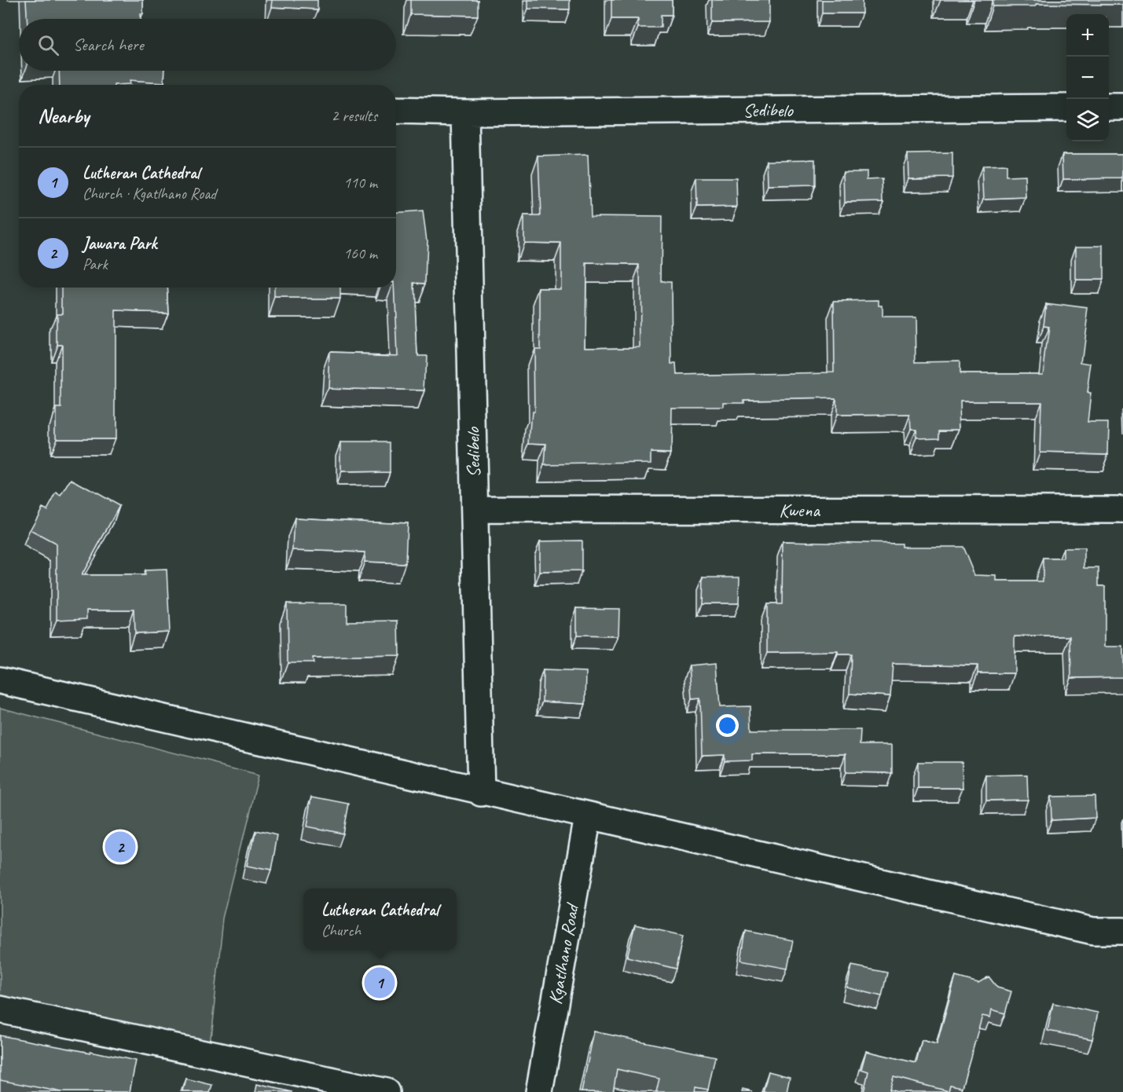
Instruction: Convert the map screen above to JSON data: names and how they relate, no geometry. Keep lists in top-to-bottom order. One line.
{"streets":{"street":["Sedibelo","Kwena","Kgatlhano Road"]},"crossings":[["Sedibelo","Kwena"]],"page":{"map_buttons":["+","−"],"search":"Search here","heading":["Nearby","2 results"],"list":[{"mark":"1","name":"Lutheran Cathedral","note":"Church · Kgatlhano Road","value":"110 m"},{"mark":"2","name":"Jawara Park","note":"Park","value":"160 m"}],"pins":["2","1"],"popup":["Lutheran Cathedral","Church"]}}
